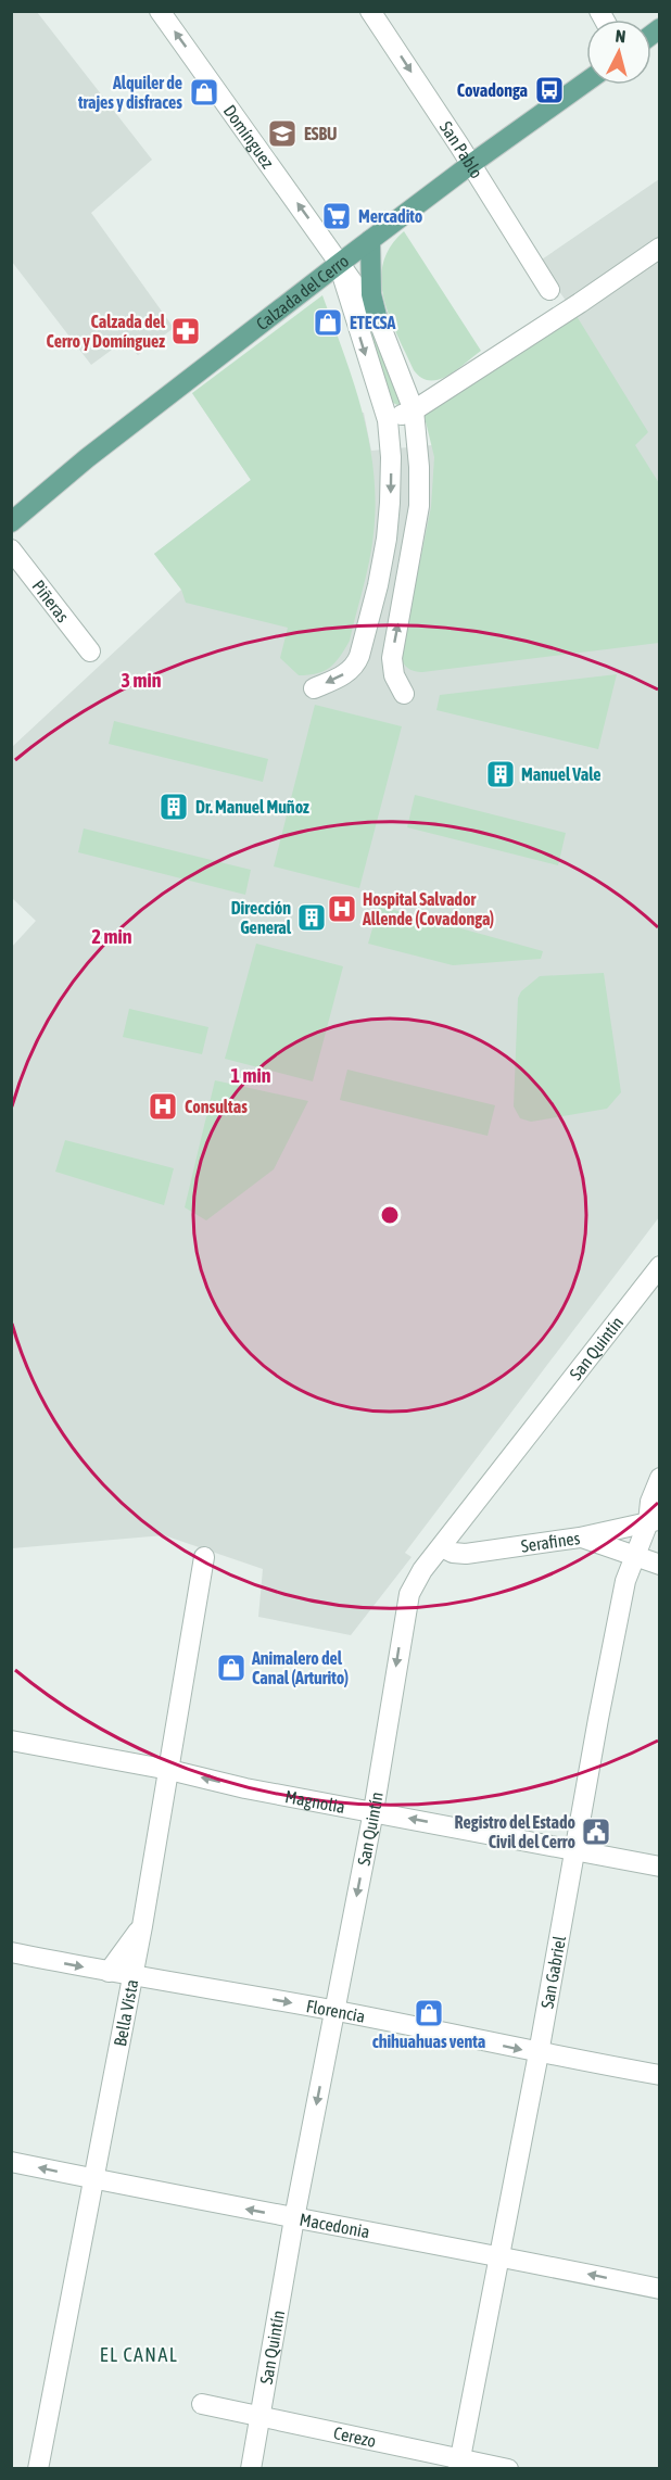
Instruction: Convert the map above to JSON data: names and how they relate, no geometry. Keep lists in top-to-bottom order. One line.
{"streets":{"main road":["Calzada del Cerro"],"street":["Domínguez","San Pablo","Piñeras","San Quintín","Serafines","Magnolia","San Gabriel","Florencia","Bella Vista","Macedonia","Cerezo"]},"crossings":[["Domínguez","Calzada del Cerro"],["San Pablo","Calzada del Cerro"],["San Quintín","Serafines"],["San Quintín","Magnolia"],["San Quintín","Florencia"],["San Quintín","Macedonia"],["San Quintín","Cerezo"],["Serafines","San Gabriel"],["Magnolia","San Gabriel"],["Magnolia","Bella Vista"],["San Gabriel","Florencia"],["San Gabriel","Macedonia"],["San Gabriel","Cerezo"],["Florencia","Bella Vista"],["Bella Vista","Macedonia"]],"one_way":["San Pablo","San Quintín","Magnolia","Florencia","Macedonia"],"districts":["EL CANAL"],"places":{"bus stop":["Covadonga"],"shop":["Alquiler de trajes y disfraces","ETECSA","Animalero del Canal (Arturito)","chihuahuas venta"],"school or university":["ESBU"],"supermarket":["Mercadito"],"pharmacy":["Calzada del Cerro y Domínguez"],"building":["Manuel Vale","Dr. Manuel Muñoz","Dirección General"],"hospital":["Hospital Salvador Allende (Covadonga)","Consultas"],"public building":["Registro del Estado Civil del Cerro"]},"north":"top","rings":["3 min","2 min","1 min"]}
